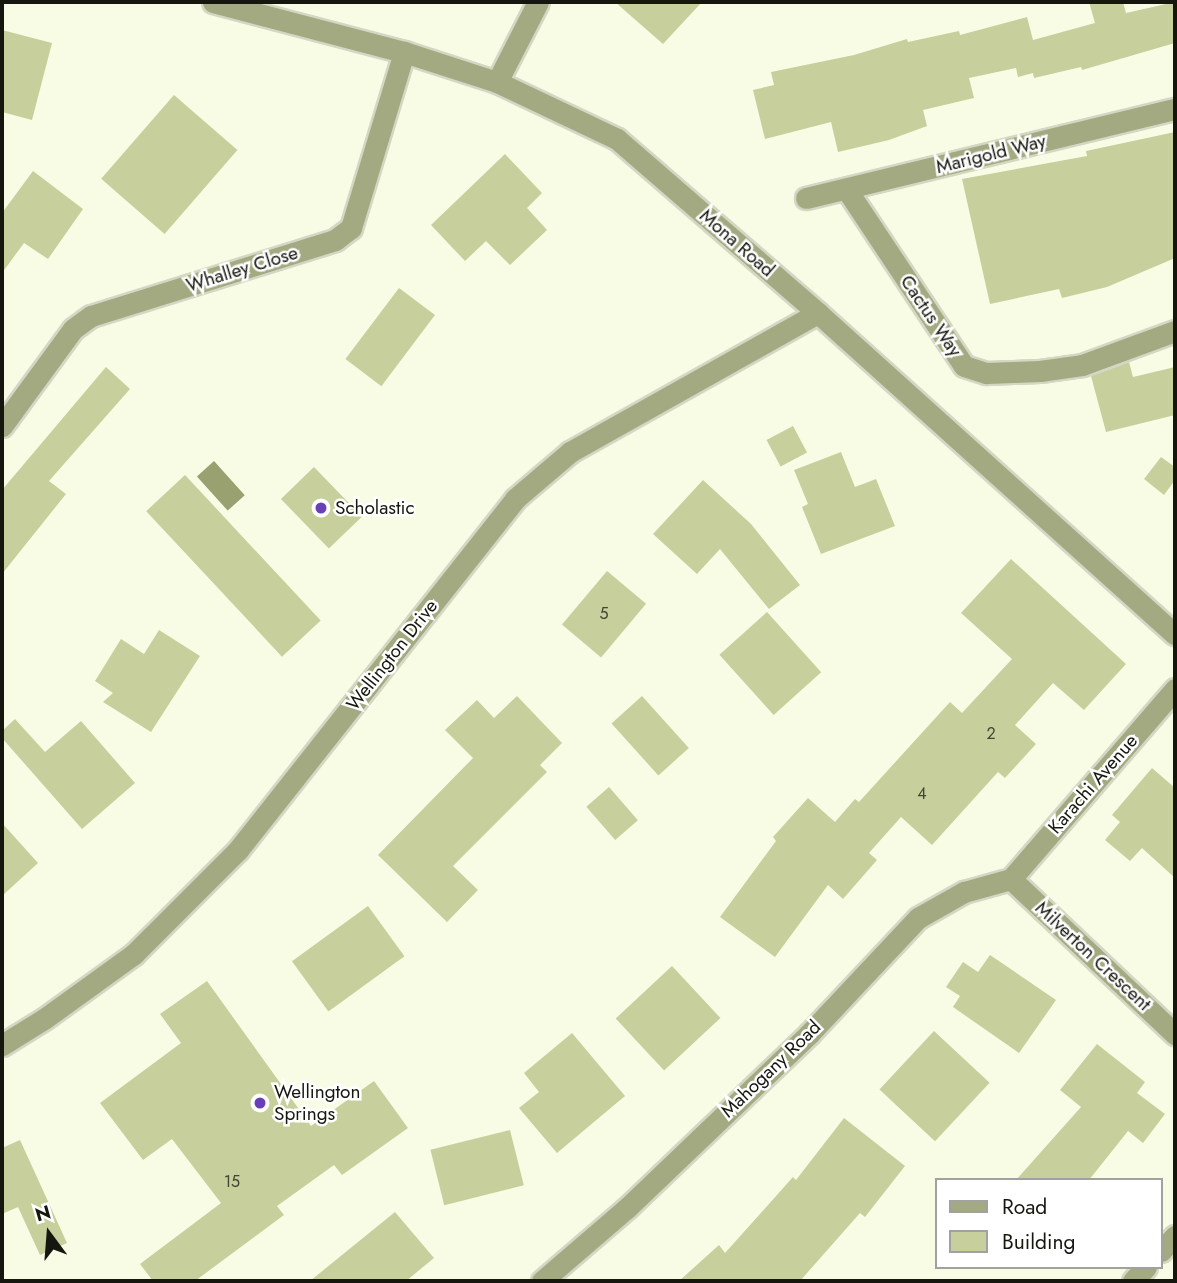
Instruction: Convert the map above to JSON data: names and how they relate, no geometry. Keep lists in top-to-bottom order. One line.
{"streets":{"street":["Marigold Way","Mona Road","Whalley Close","Cactus Way","Wellington Drive","Karachi Avenue","Milverton Crescent","Mahogany Road"]},"crossings":[["Marigold Way","Cactus Way"],["Mona Road","Whalley Close"],["Mona Road","Wellington Drive"],["Karachi Avenue","Milverton Crescent"],["Karachi Avenue","Mahogany Road"],["Milverton Crescent","Mahogany Road"]],"places":["Scholastic","Wellington Springs"],"house_numbers":["5","2","4","15"],"legend":["Road","Building"],"north":"top"}
